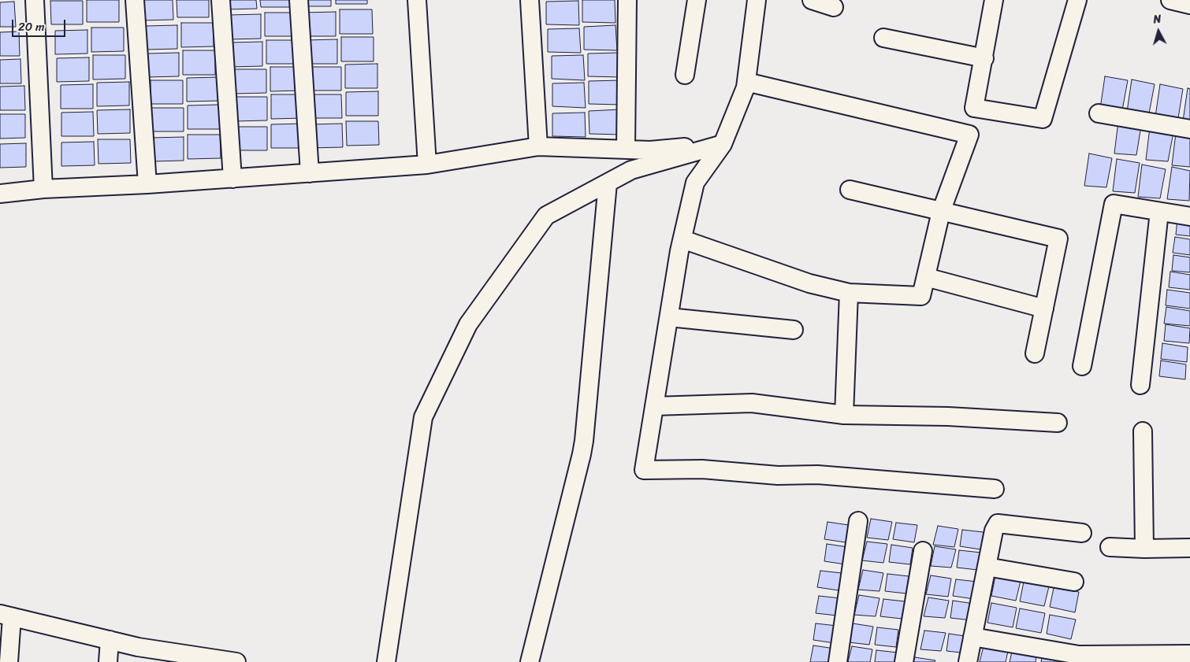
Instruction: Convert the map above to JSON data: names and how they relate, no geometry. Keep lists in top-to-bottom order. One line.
{"scale_bar":"20 m","north":"top"}
